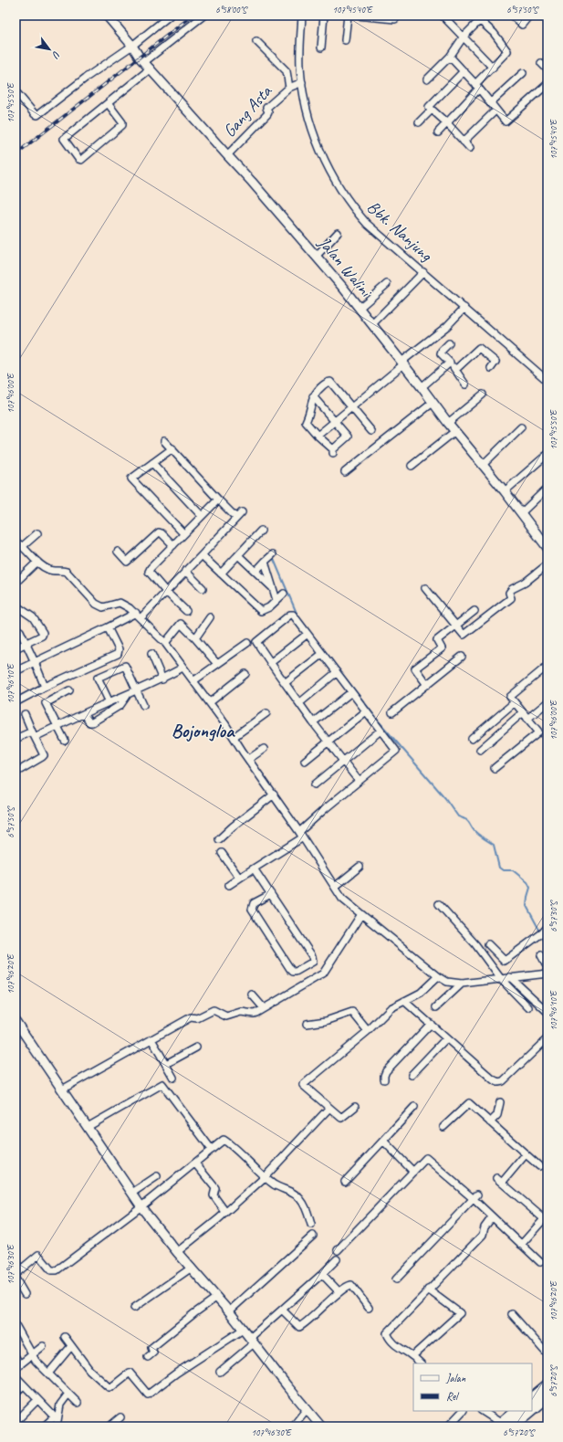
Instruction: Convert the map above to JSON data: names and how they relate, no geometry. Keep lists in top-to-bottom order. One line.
{"streets":{"street":["Gang Asta","Bbk. Nanjung","Jalan Walini"]},"crossings":[["Gang Asta","Jalan Walini"]],"districts":["Bojongloa"],"legend":["Jalan","Rel"],"north":"bottom right","coordinates":["6°58'00\"S","107°45'40\"E","6°57'50\"S","107°45'50\"E","107°46'00\"E","107°46'10\"E","6°57'30\"S","107°46'20\"E","107°46'30\"E","6°57'20\"S"]}
